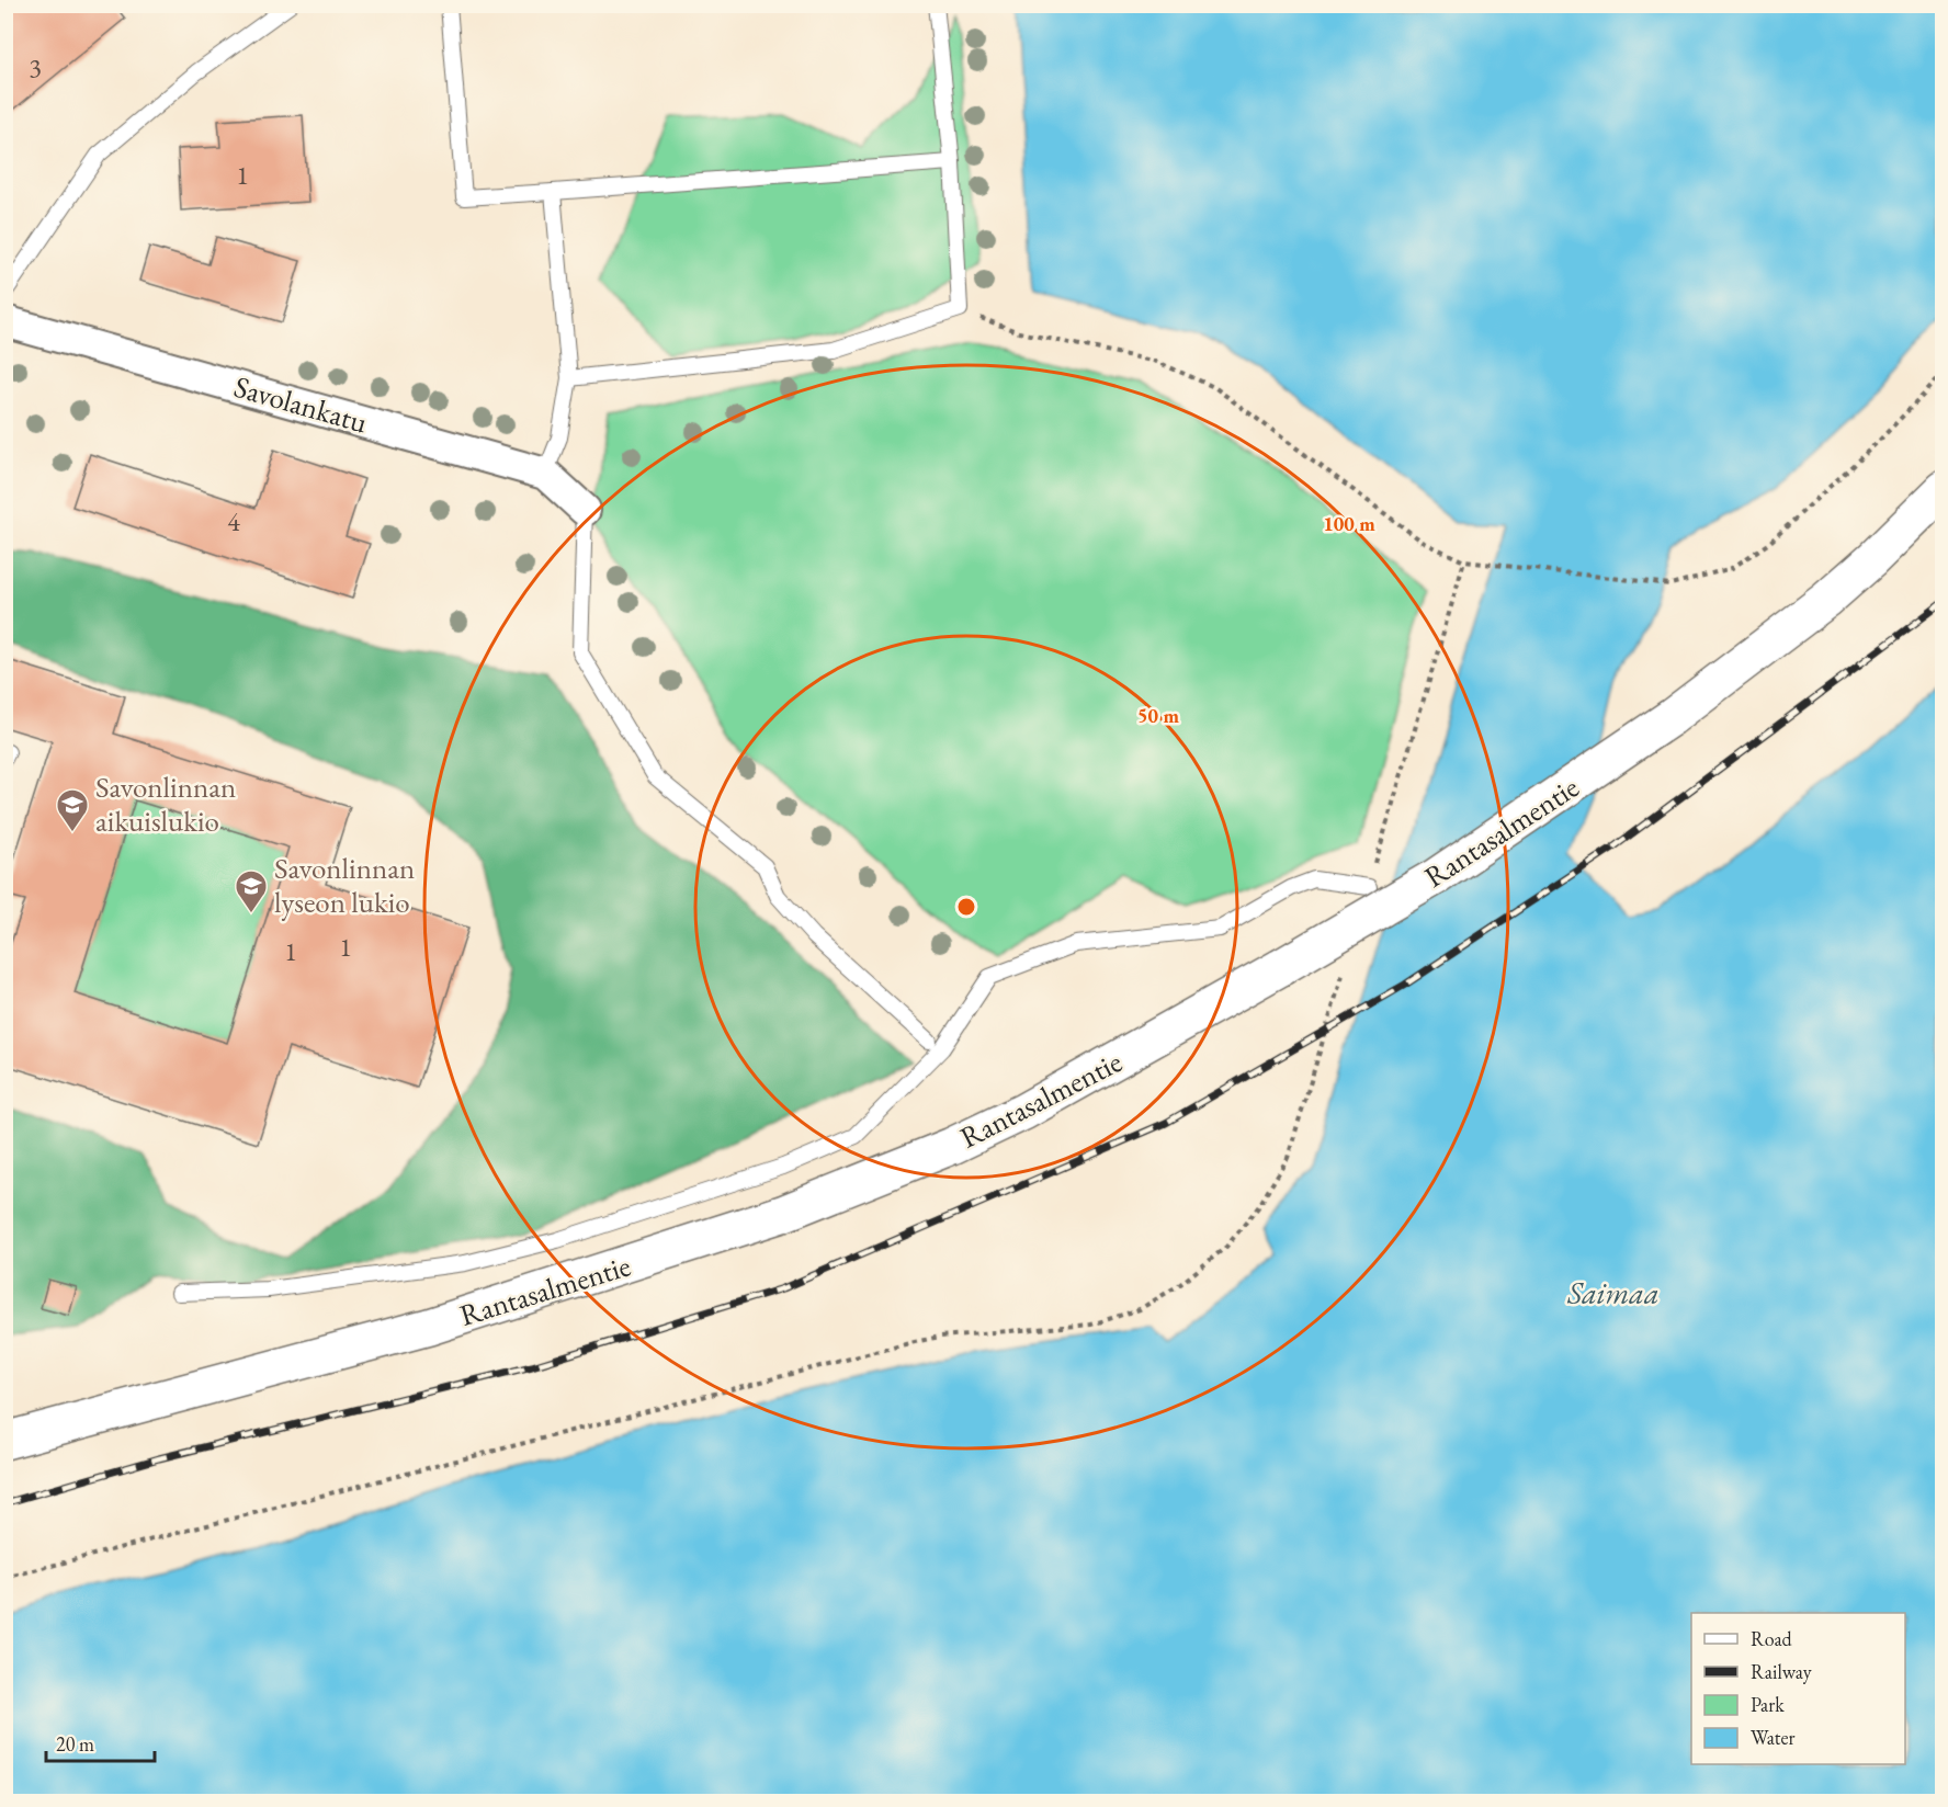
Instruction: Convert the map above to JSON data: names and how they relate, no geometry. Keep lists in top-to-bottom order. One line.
{"streets":{"highway":["Rantasalmentie"],"street":["Savolankatu"]},"water":["Saimaa"],"places":{"school or university":["Savonlinnan aikuislukio","Savonlinnan lyseon lukio"]},"house_numbers":["3","1","4","1","1"],"legend":["Road","Railway","Park","Water"],"scale_bar":"20 m","rings":["100 m","50 m"]}
